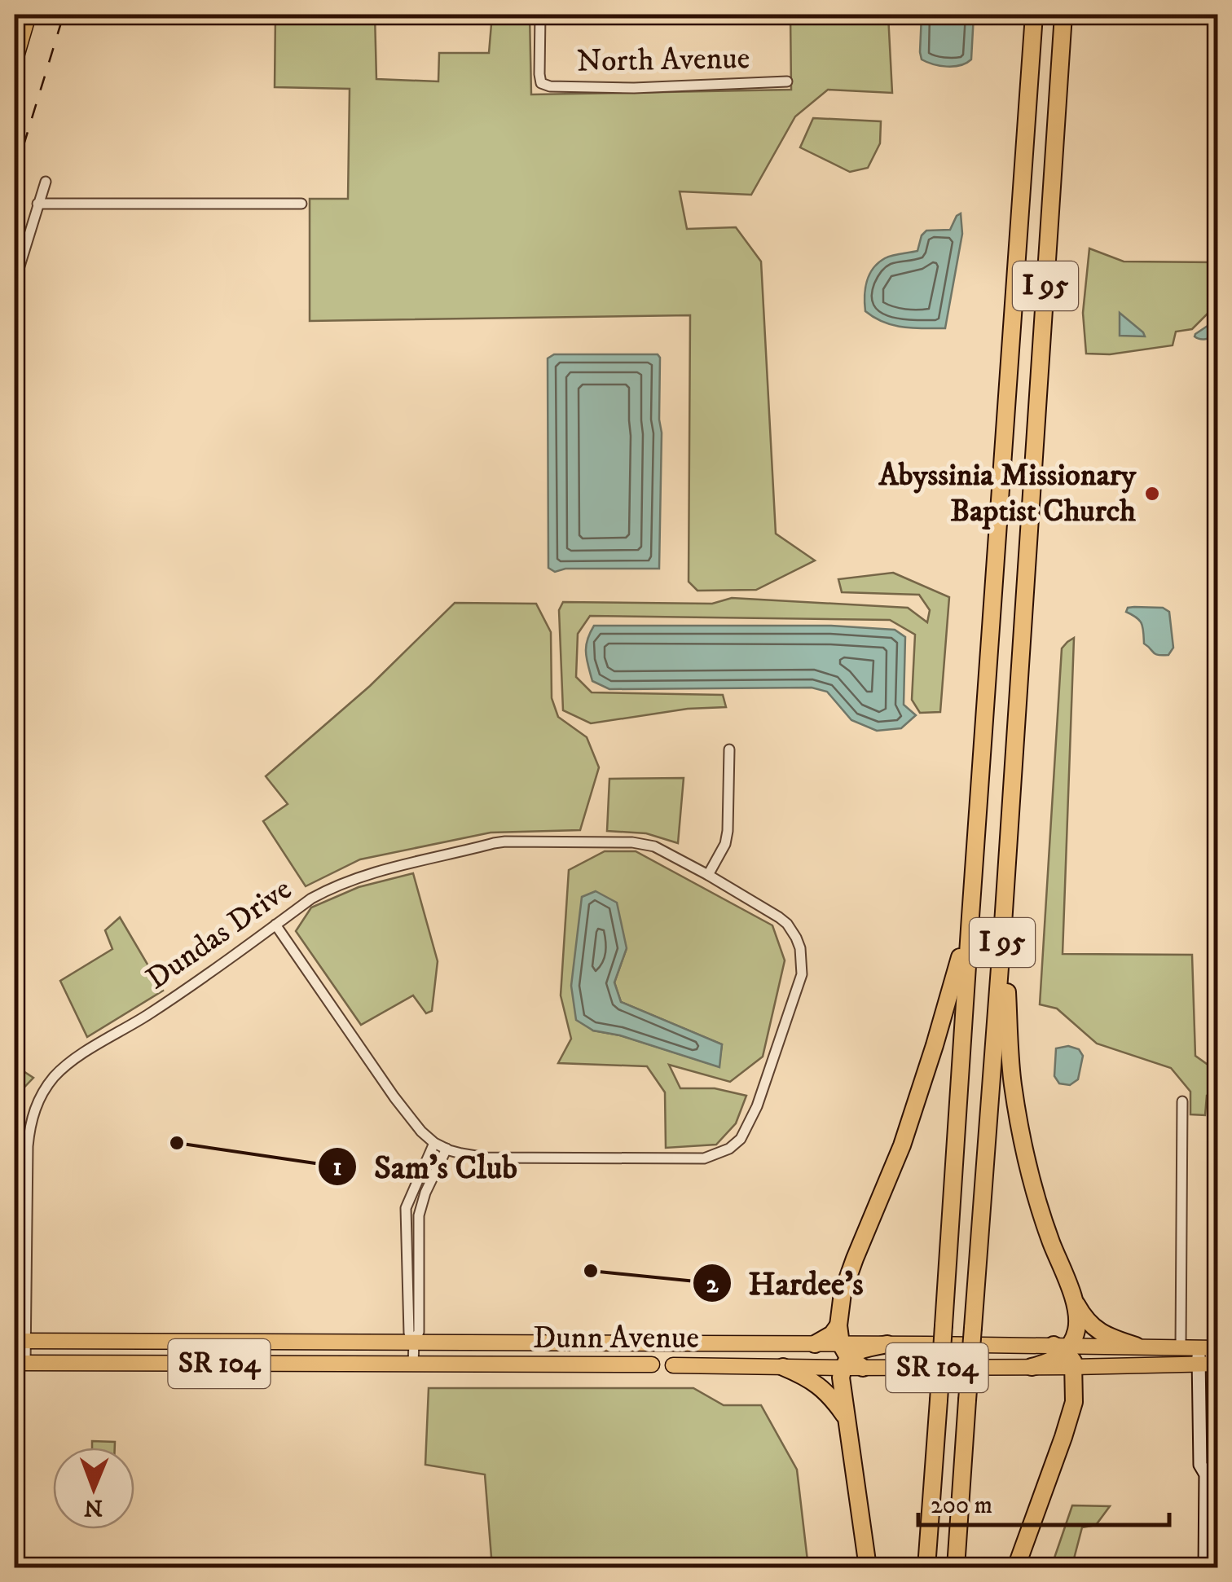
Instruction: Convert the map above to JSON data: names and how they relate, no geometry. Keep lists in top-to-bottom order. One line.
{"streets":{"highway":["I 95"],"main road":["Dunn Avenue","SR 104"],"street":["North Avenue","Dundas Drive"]},"crossings":[["Dundas Drive","Dunn Avenue"]],"places":["Abyssinia Missionary Baptist Church","Sam's Club","Hardee's"],"scale_bar":"200 m","north":"bottom"}
